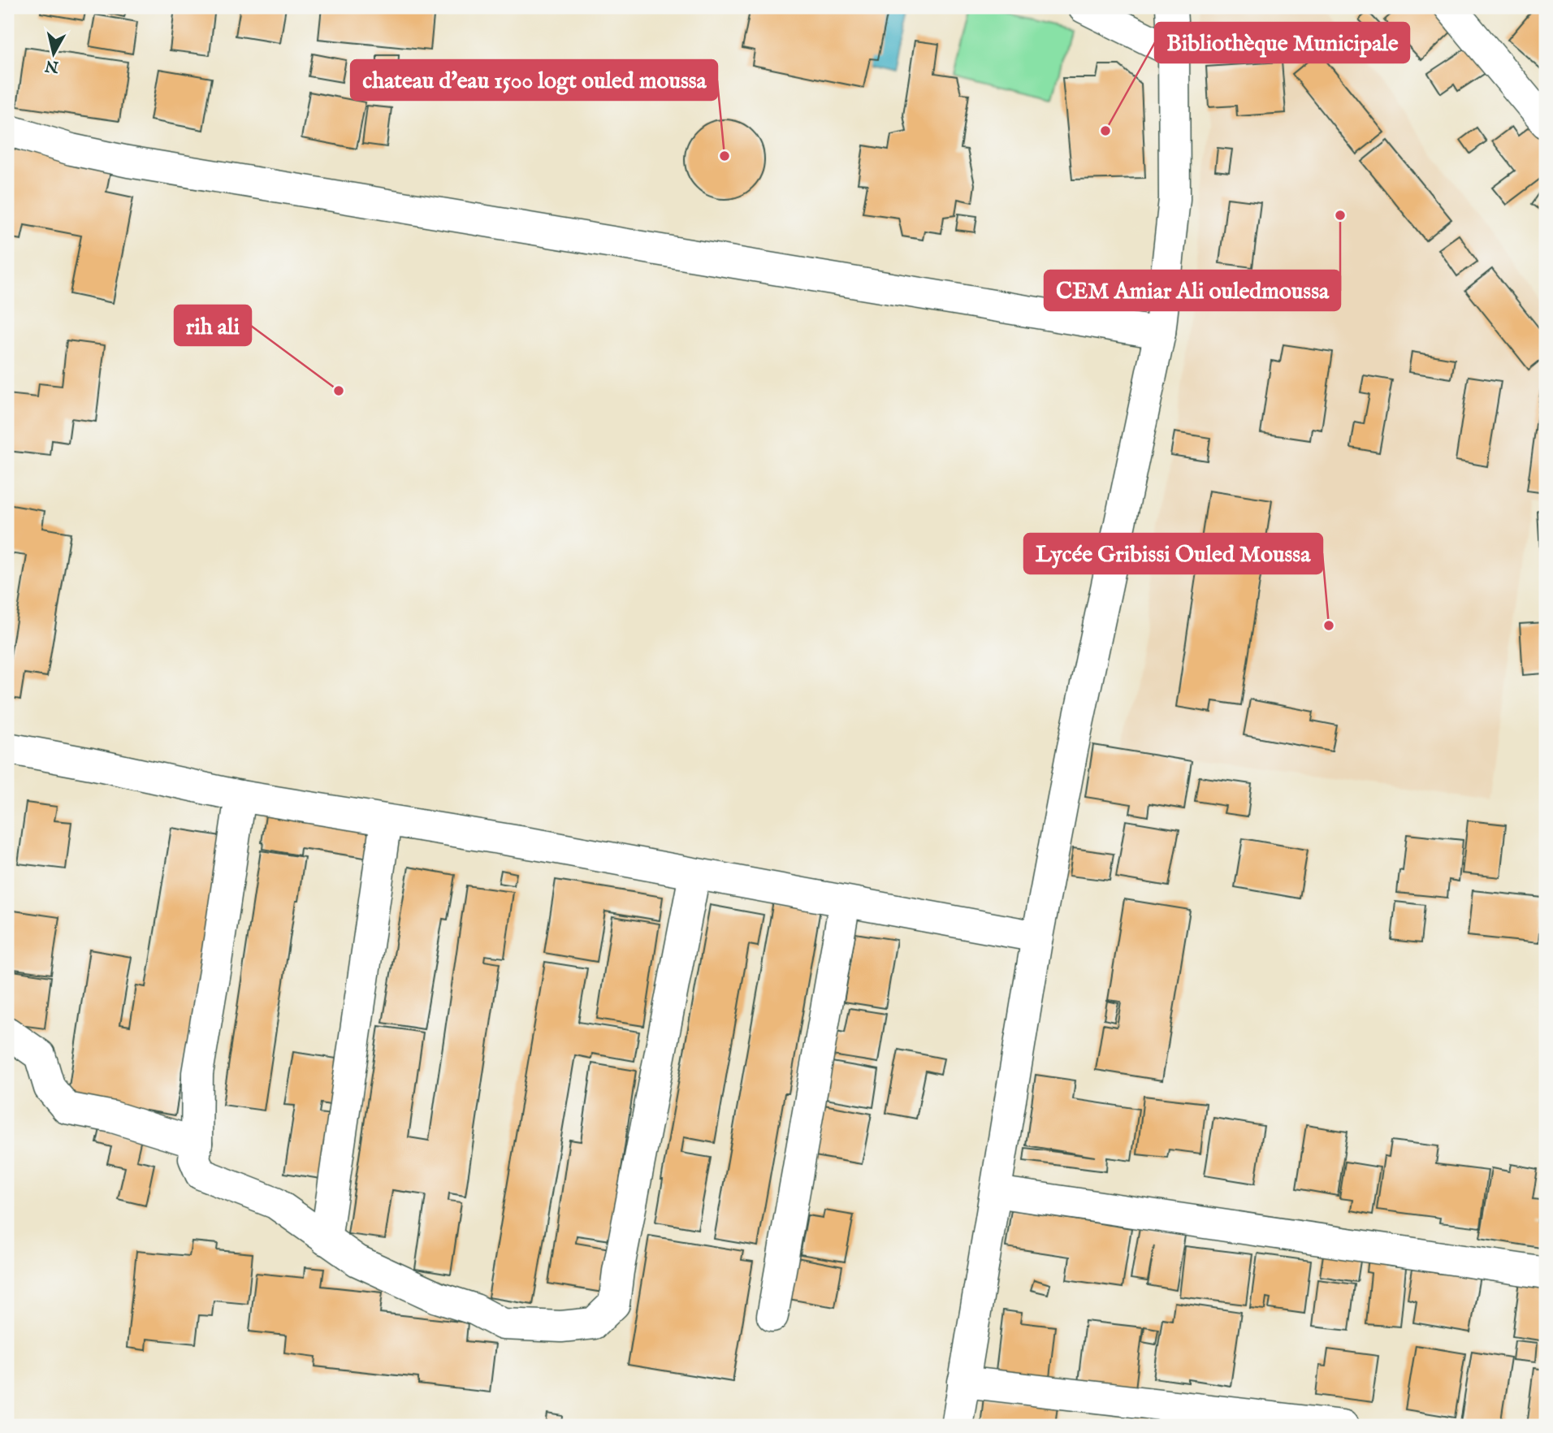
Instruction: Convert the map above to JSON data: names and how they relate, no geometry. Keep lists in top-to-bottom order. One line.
{"places":["Bibliothèque Municipale","chateau d'eau 1500 logt ouled moussa","CEM Amiar Ali ouledmoussa","rih ali","Lycée Gribissi Ouled Moussa"],"north":"bottom"}
